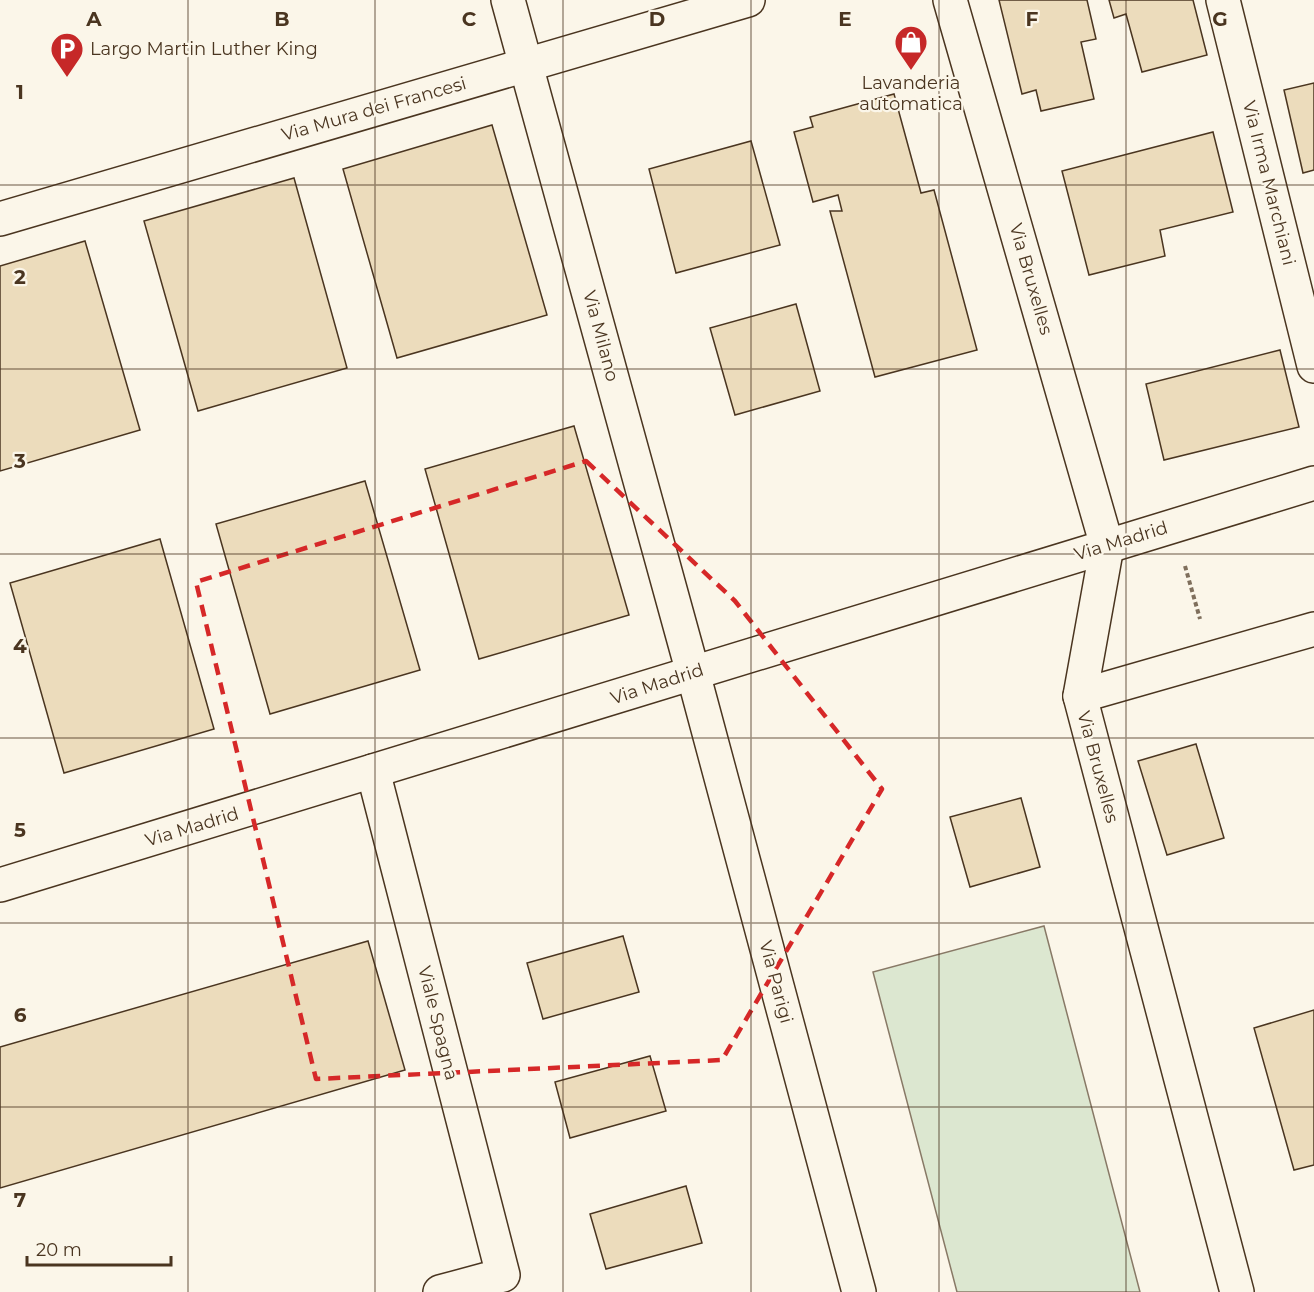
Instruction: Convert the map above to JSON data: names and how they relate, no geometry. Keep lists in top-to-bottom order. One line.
{"streets":{"street":["Via Mura dei Francesi","Via Irma Marchiani","Via Bruxelles","Via Milano","Via Madrid","Via Parigi","Viale Spagna"]},"crossings":[["Via Mura dei Francesi","Via Milano"],["Via Bruxelles","Via Madrid"],["Via Milano","Via Madrid"],["Via Milano","Via Parigi"],["Via Madrid","Via Parigi"],["Via Madrid","Viale Spagna"]],"places":{"shop":["Lavanderia automatica"],"parking":["Largo Martin Luther King"]},"scale_bar":"20 m","grid":{"columns":["A","B","C","D","E","F","G"],"rows":["1","2","3","4","5","6","7"]}}
